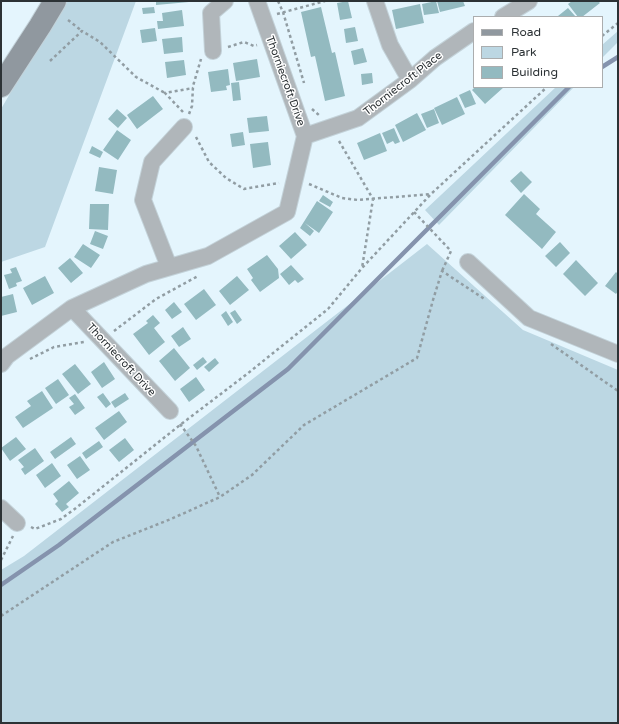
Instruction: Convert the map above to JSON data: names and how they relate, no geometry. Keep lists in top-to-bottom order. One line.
{"streets":{"street":["Thorniecroft Drive","Thorniecroft Place"]},"crossings":[["Thorniecroft Drive","Thorniecroft Place"]],"legend":["Road","Park","Building"]}
